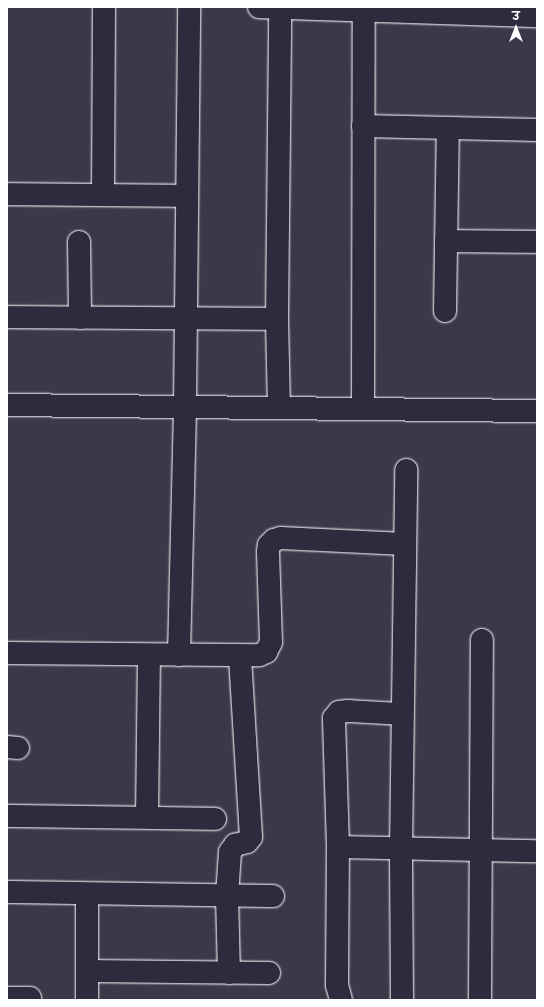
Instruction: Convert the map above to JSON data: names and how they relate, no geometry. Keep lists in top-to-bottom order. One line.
{"north":"top"}
